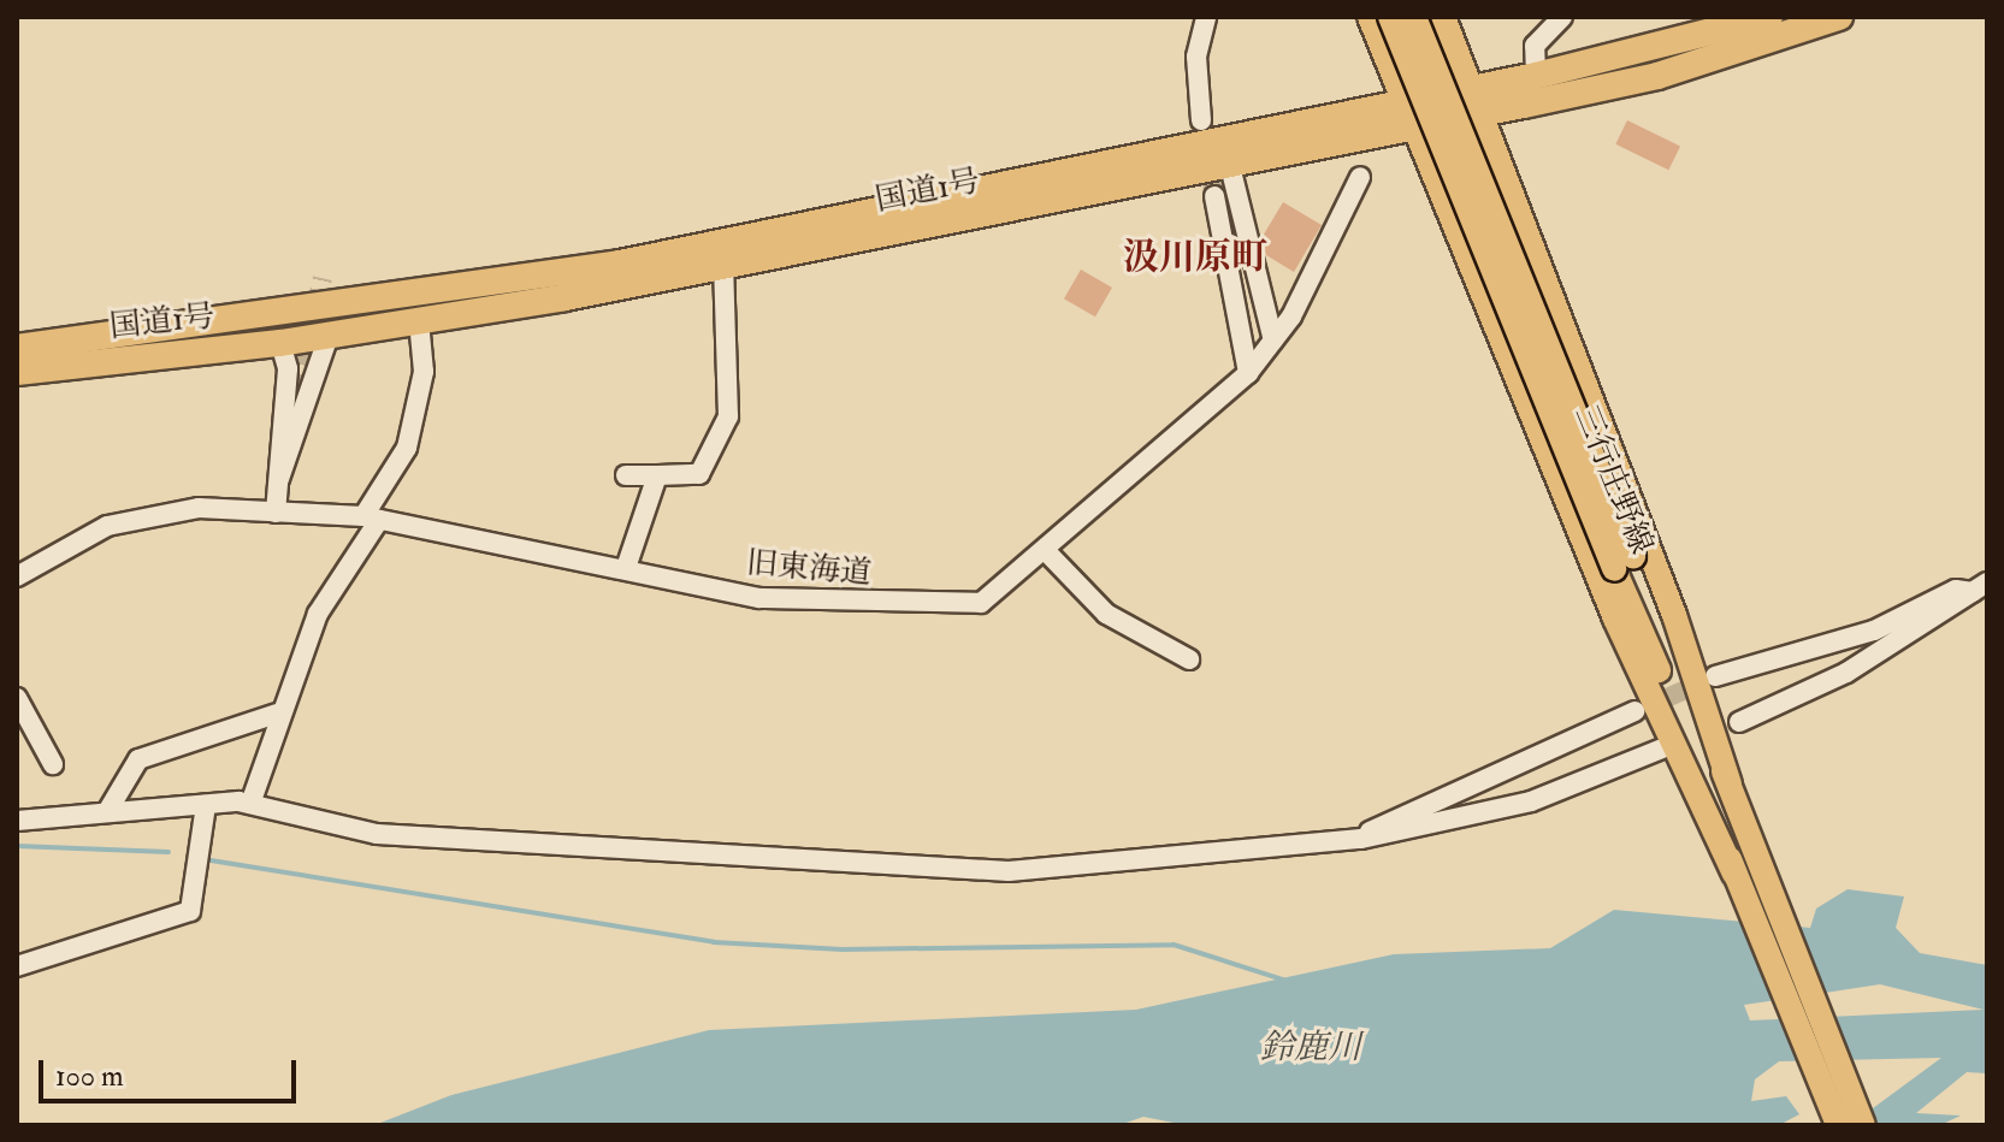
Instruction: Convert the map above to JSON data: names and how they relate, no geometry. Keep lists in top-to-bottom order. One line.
{"streets":{"highway":["国道1号"],"main road":["三行庄野線"],"street":["旧東海道"]},"crossings":[["国道1号","三行庄野線"]],"districts":["汲川原町"],"water":["鈴鹿川"],"scale_bar":"100 m"}
